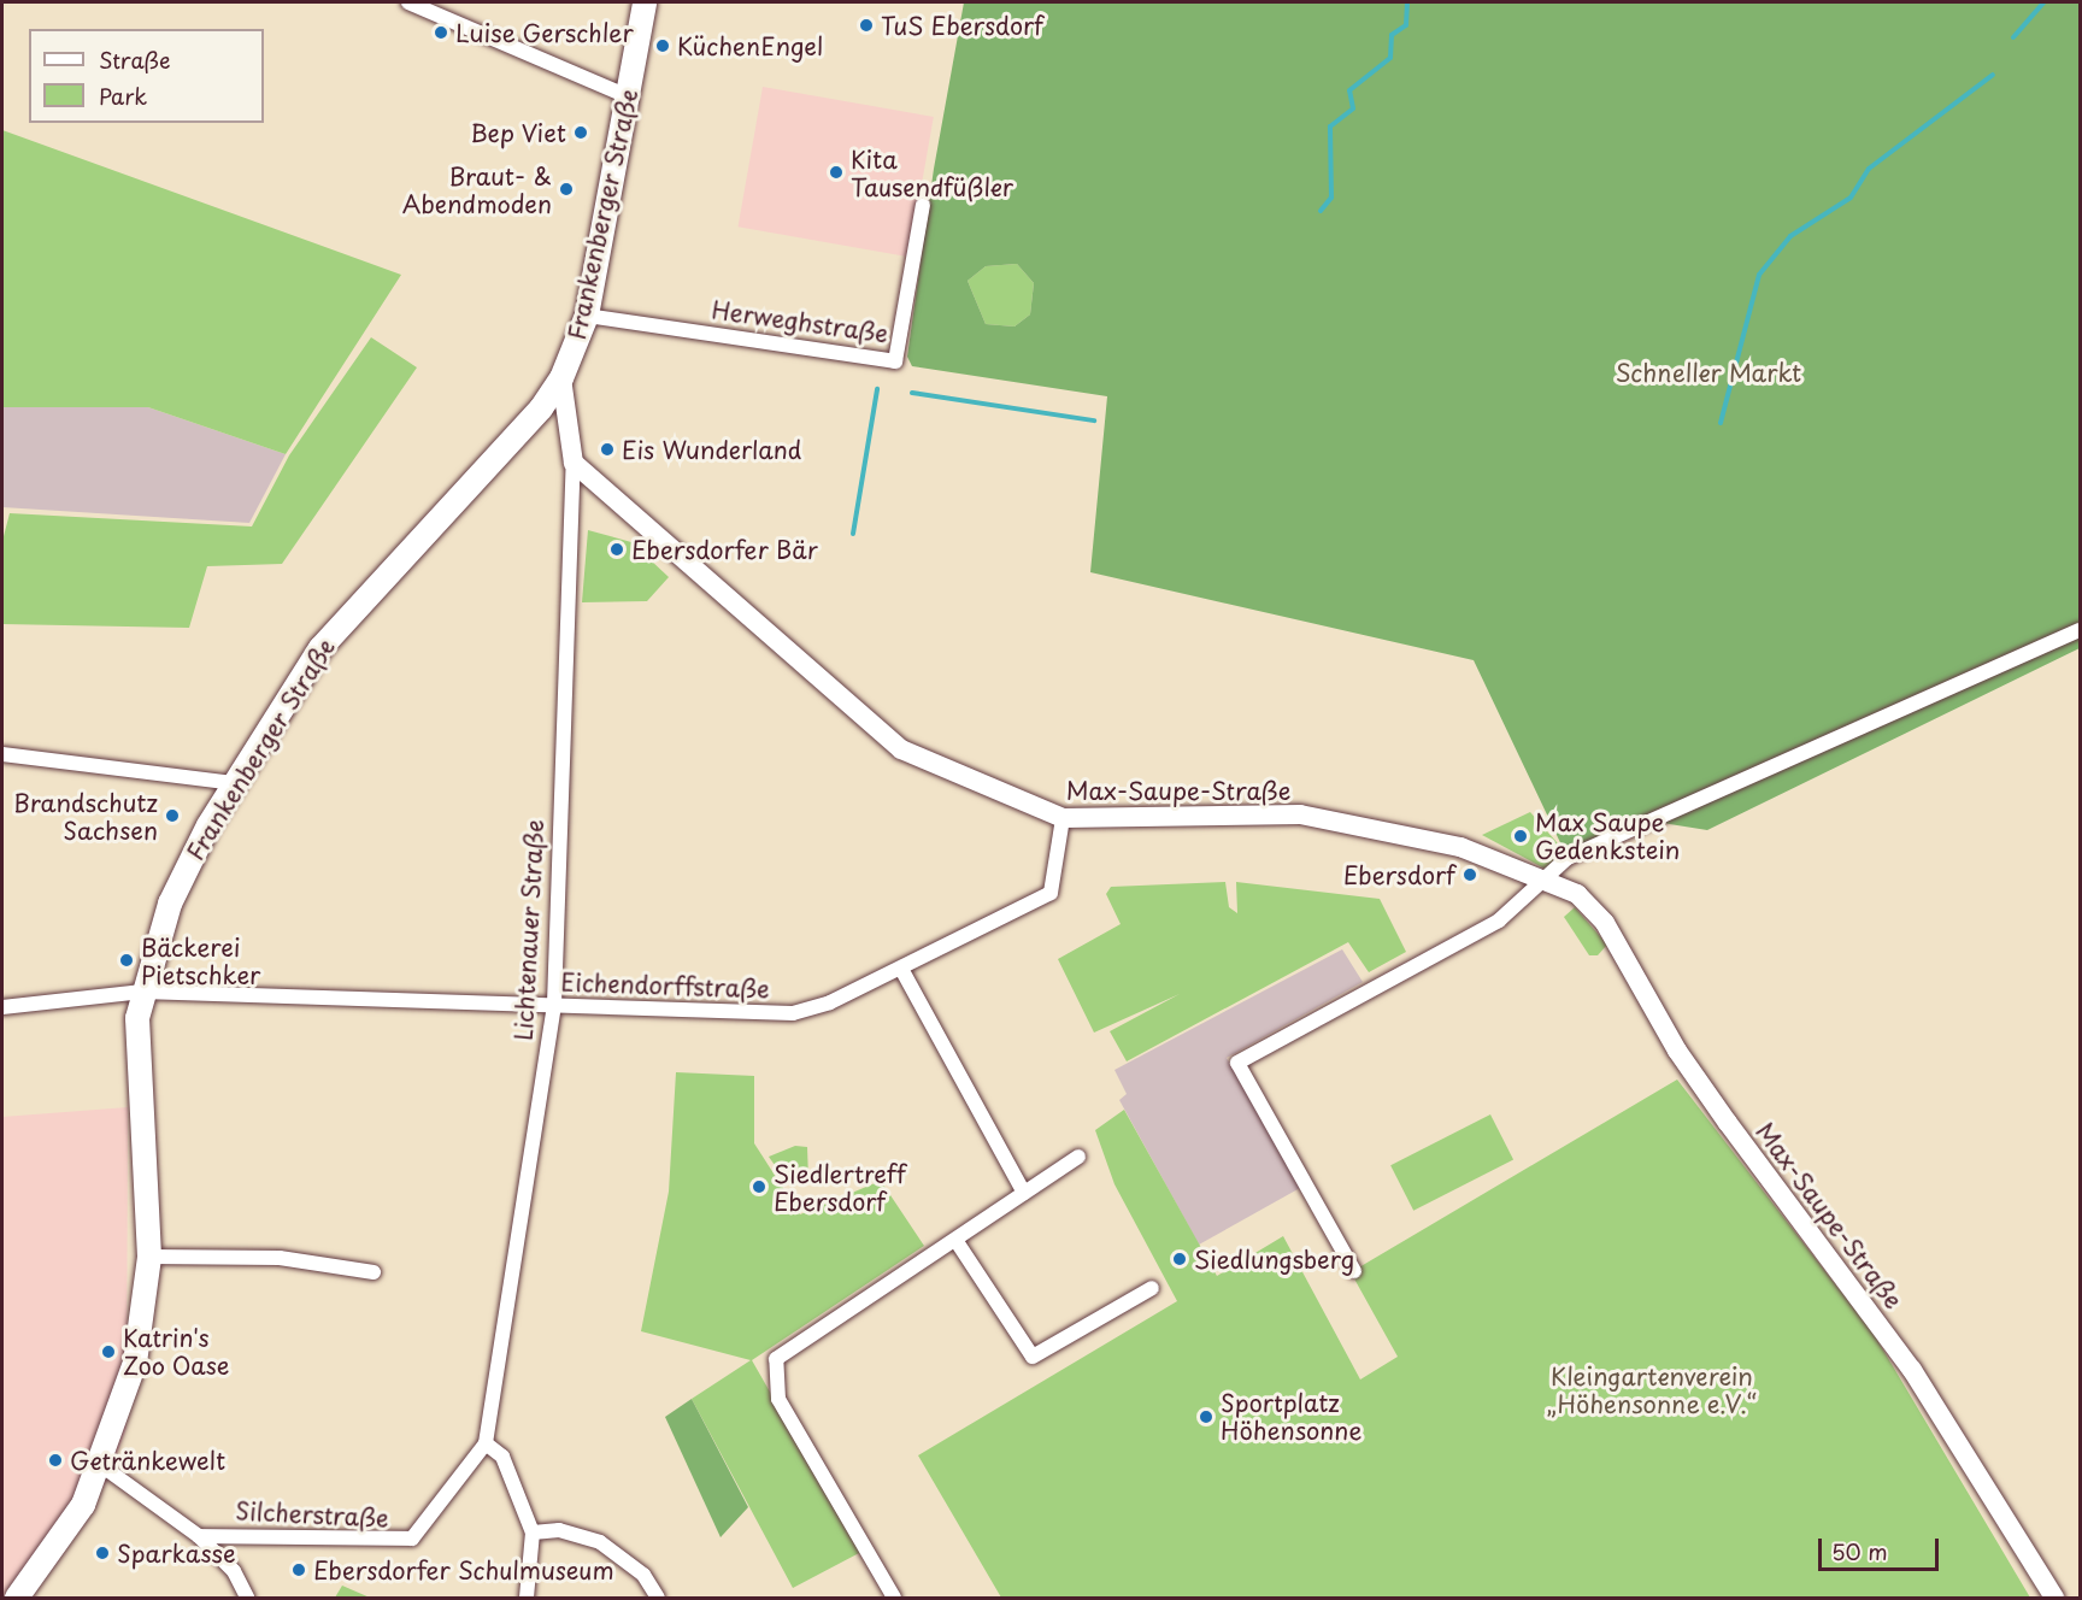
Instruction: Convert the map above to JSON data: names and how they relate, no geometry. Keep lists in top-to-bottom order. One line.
{"streets":{"main road":["Frankenberger Straße"],"street":["Herweghstraße","Max-Saupe-Straße","Lichtenauer Straße","Eichendorffstraße","Silcherstraße"]},"crossings":[["Frankenberger Straße","Herweghstraße"],["Frankenberger Straße","Lichtenauer Straße"],["Frankenberger Straße","Eichendorffstraße"],["Max-Saupe-Straße","Lichtenauer Straße"],["Max-Saupe-Straße","Eichendorffstraße"],["Lichtenauer Straße","Eichendorffstraße"],["Lichtenauer Straße","Silcherstraße"]],"parks":["Schneller Markt","Kleingartenverein „Höhensonne e.V.“"],"places":["TuS Ebersdorf","Luise Gerschler","KüchenEngel","Bep Viet","Kita Tausendfüßler","Braut- & Abendmoden","Eis Wunderland","Ebersdorfer Bär","Brandschutz Sachsen","Max Saupe Gedenkstein","Ebersdorf","Bäckerei Pietschker","Siedlertreff Ebersdorf","Siedlungsberg","Katrin's Zoo Oase","Sportplatz Höhensonne","Getränkewelt","Sparkasse","Ebersdorfer Schulmuseum"],"legend":["Straße","Park"],"scale_bar":"50 m"}
